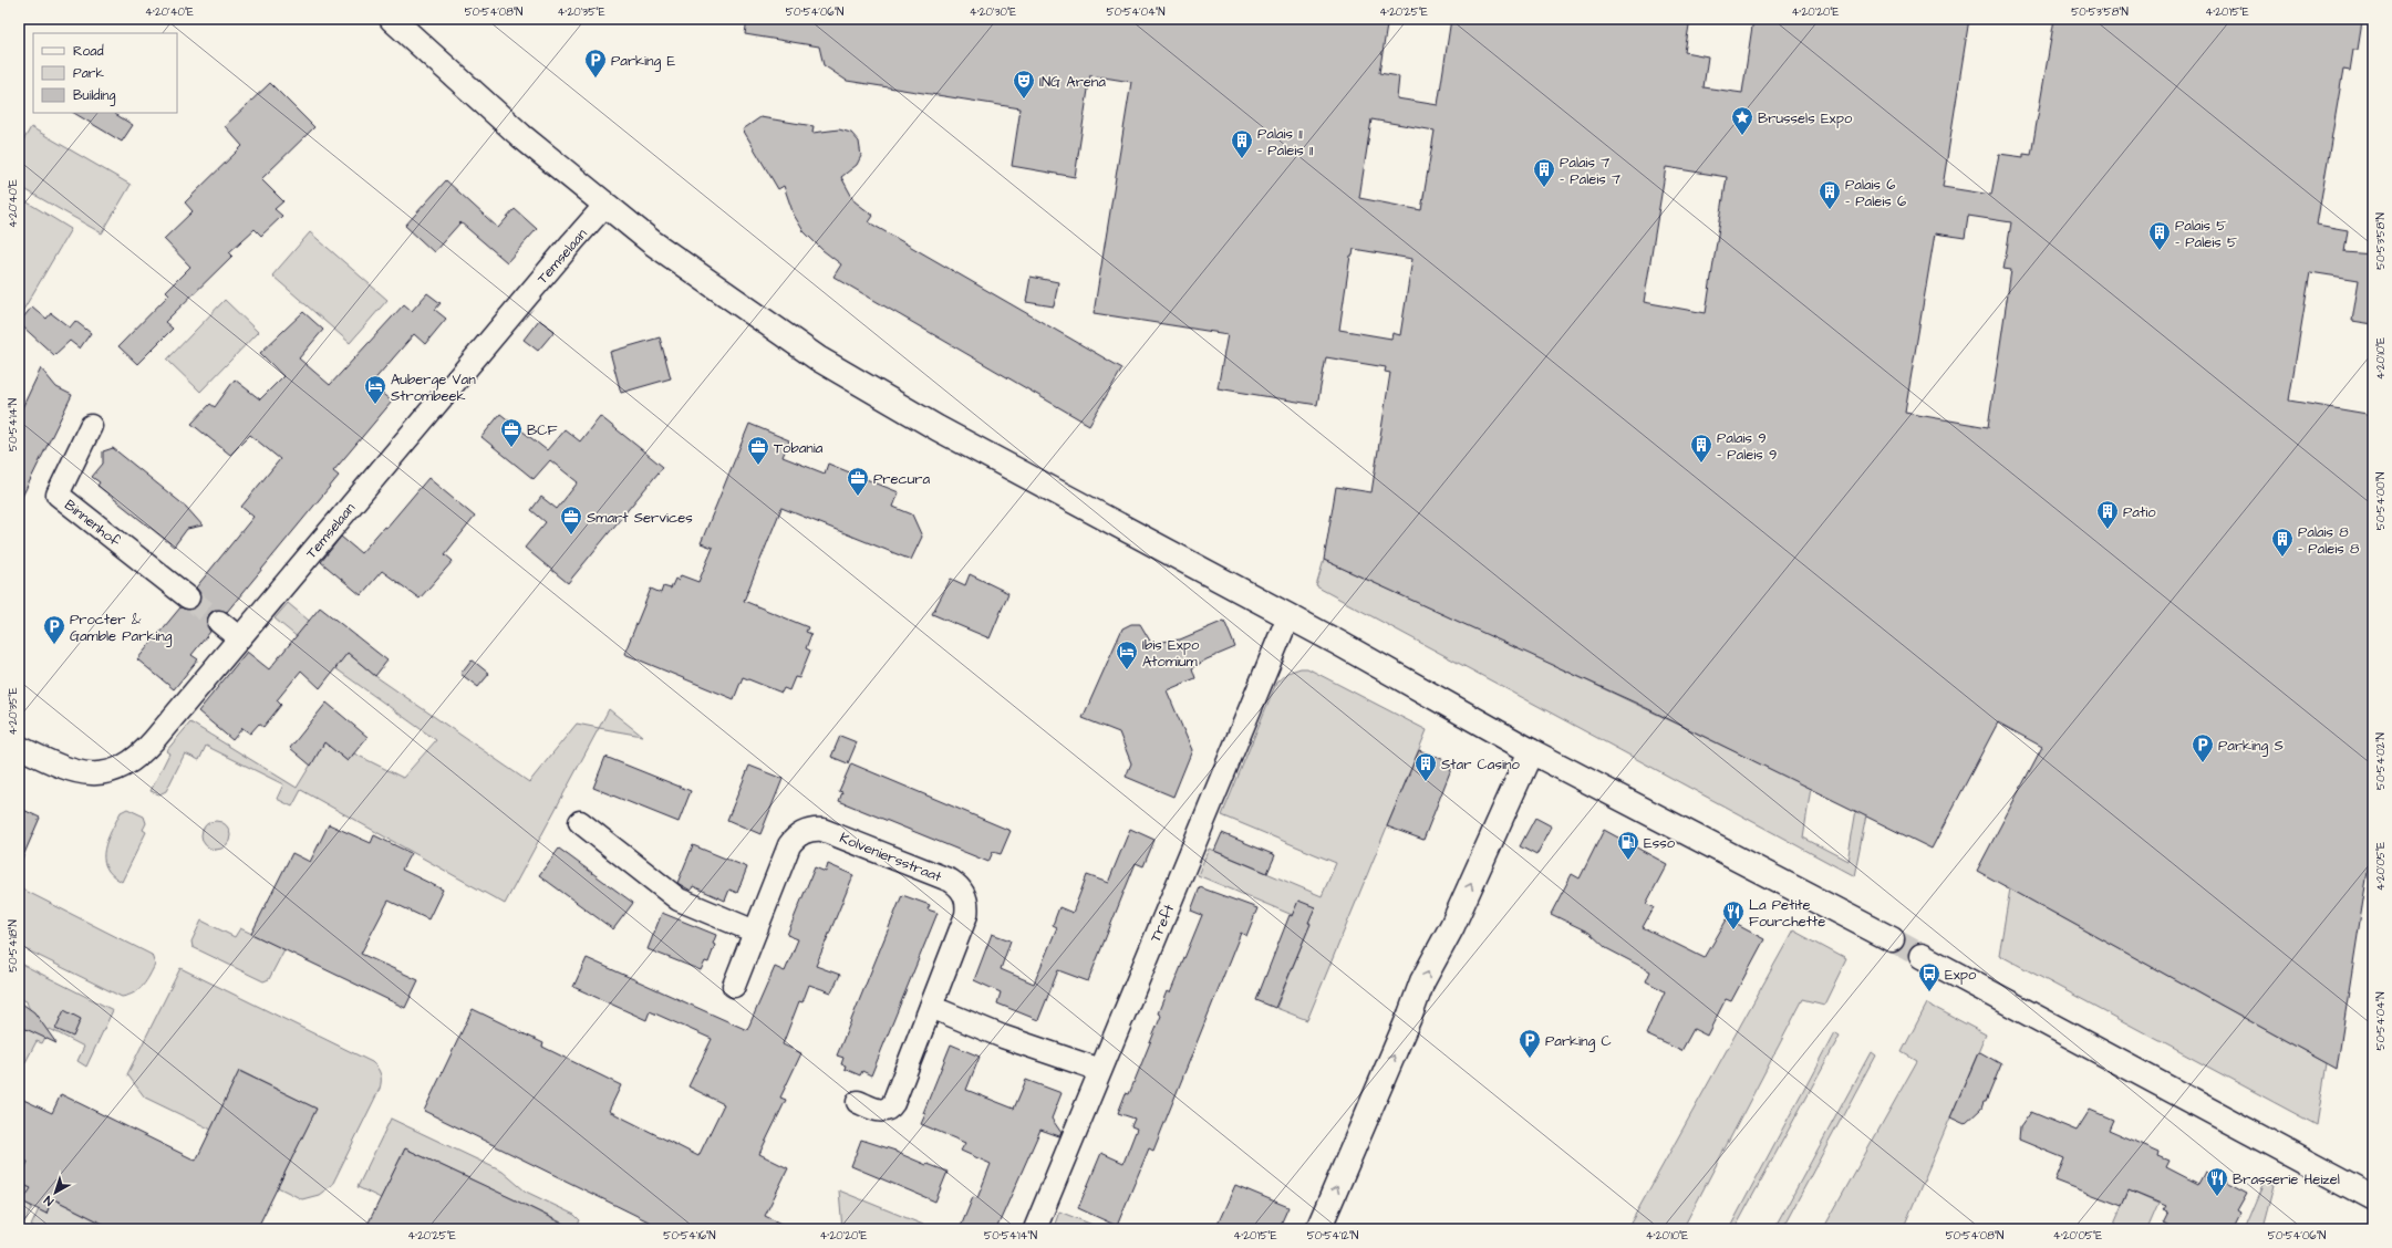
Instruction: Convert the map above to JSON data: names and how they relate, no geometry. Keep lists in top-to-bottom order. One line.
{"streets":{"street":["Temselaan","Binnenhof","Kolveniersstraat","Treft"]},"places":{"parking":["Parking E","Procter & Gamble Parking","Parking S","Parking C"],"theatre":["ING Arena"],"place":["Brussels Expo"],"building":["Palais 11 - Paleis 11","Palais 7 - Paleis 7","Palais 6 - Paleis 6","Palais 5 - Paleis 5","Palais 9 - Paleis 9","Patio","Palais 8 - Paleis 8","Star Casino"],"hotel":["Auberge Van Strombeek","Ibis Expo Atomium"],"office":["BCF","Tobania","Precura","Smart Services"],"fuel station":["Esso"],"restaurant":["La Petite Fourchette","Brasserie Heizel"],"bus stop":["Expo"]},"legend":["Road","Park","Building"],"north":"bottom left","coordinates":["4°20'40\"E","50°54'08\"N","4°20'35\"E","50°54'06\"N","4°20'30\"E","50°54'04\"N","4°20'25\"E","4°20'20\"E","50°53'58\"N","4°20'15\"E","4°20'10\"E","50°54'14\"N","50°54'00\"N","50°54'02\"N","4°20'05\"E","50°54'18\"N","50°54'16\"N","50°54'12\"N"]}
